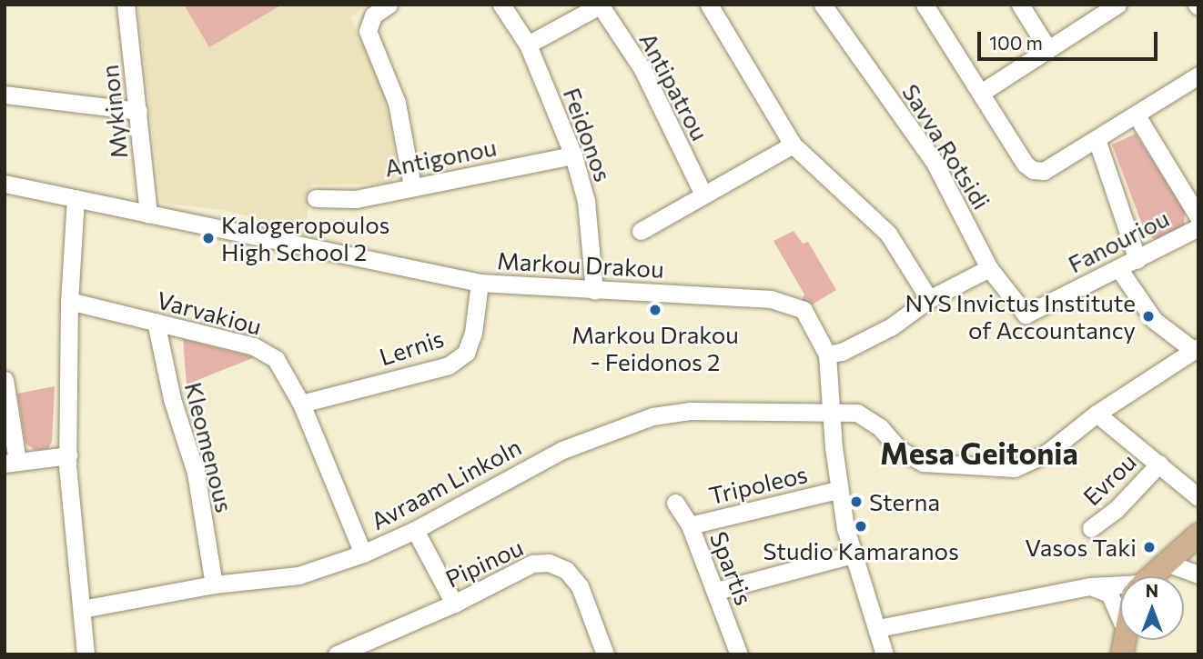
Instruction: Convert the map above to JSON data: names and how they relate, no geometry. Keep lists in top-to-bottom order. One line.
{"streets":{"street":["Antipatrou","Mykinon","Feidonos","Savva Rotsidi","Antigonou","Fanouriou","Markou Drakou","Varvakiou","Lernis","Kleomenous","Evrou","Avraam Linkoln","Tripoleos","Pipinou","Spartis"]},"crossings":[["Mykinon","Markou Drakou"],["Feidonos","Antigonou"],["Feidonos","Markou Drakou"],["Savva Rotsidi","Fanouriou"],["Markou Drakou","Lernis"],["Markou Drakou","Avraam Linkoln"],["Markou Drakou","Tripoleos"],["Varvakiou","Lernis"],["Varvakiou","Kleomenous"],["Varvakiou","Avraam Linkoln"],["Kleomenous","Avraam Linkoln"],["Tripoleos","Spartis"]],"districts":["Mesa Geitonia"],"places":["Kalogeropoulos High School 2","Markou Drakou - Feidonos 2","NYS Invictus Institute of Accountancy","Sterna","Studio Kamaranos","Vasos Taki"],"scale_bar":"100 m","north":"top"}
